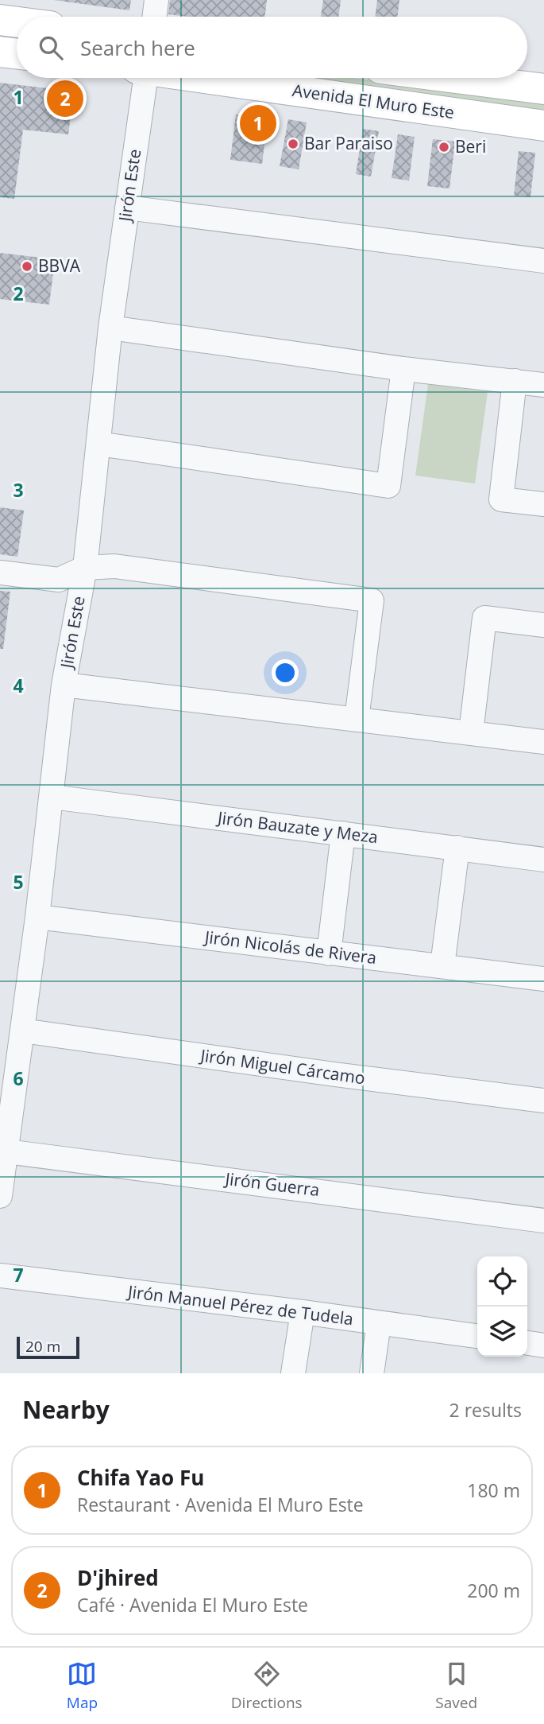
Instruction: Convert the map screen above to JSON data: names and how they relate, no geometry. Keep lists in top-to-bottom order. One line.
{"streets":{"main road":["Avenida El Muro Este"],"street":["Jirón Este","Jirón Bauzate y Meza","Jirón Nicolás de Rivera","Jirón Miguel Cárcamo","Jirón Guerra","Jirón Manuel Pérez de Tudela"]},"crossings":[["Jirón Este","Jirón Bauzate y Meza"],["Jirón Este","Jirón Nicolás de Rivera"],["Jirón Este","Jirón Miguel Cárcamo"],["Jirón Este","Jirón Guerra"]],"places":["Bar Paraiso","Beri","BBVA"],"scale_bar":"20 m","page":{"search":"Search here","pins":["2","1"],"scale":"20 m","heading":["Nearby","2 results"],"list":[{"mark":"1","name":"Chifa Yao Fu","note":"Restaurant · Avenida El Muro Este","value":"180 m"},{"mark":"2","name":"D'jhired","note":"Café · Avenida El Muro Este","value":"200 m"}],"nav":["Map","Directions","Saved"]},"grid":{"rows":["1","2","3","4","5","6","7"]}}
